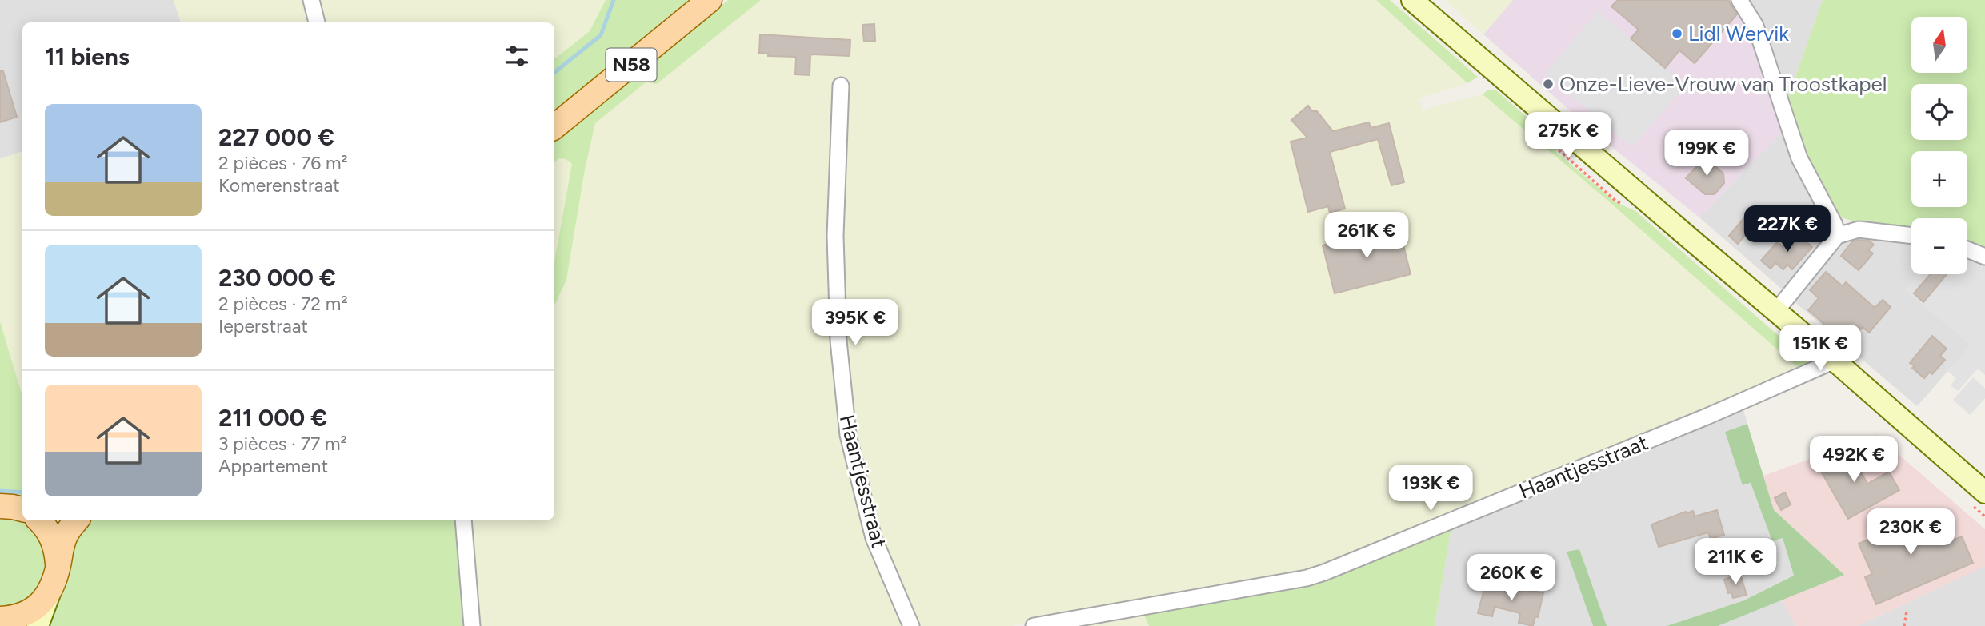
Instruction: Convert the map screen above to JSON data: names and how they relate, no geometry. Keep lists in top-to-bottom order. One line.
{"streets":{"main road":["N58"],"street":["Haantjesstraat"]},"places":["Lidl Wervik","Onze-Lieve-Vrouw van Troostkapel"],"north":"top","page":{"map_buttons":["+","−"],"heading":"11 biens","list":[{"name":"227 000 €","note":"2 pièces · 76 m² · Komerenstraat"},{"name":"230 000 €","note":"2 pièces · 72 m² · Ieperstraat"},{"name":"211 000 €","note":"3 pièces · 77 m² · Appartement"}],"price":["275K €","199K €","227K €","261K €","395K €","151K €","492K €","193K €","230K €","211K €","260K €"]}}
